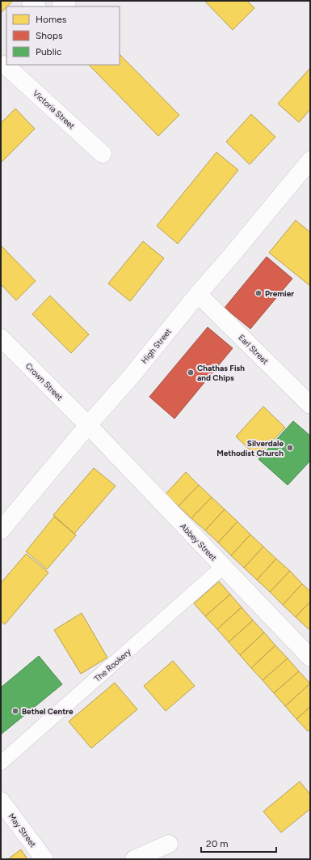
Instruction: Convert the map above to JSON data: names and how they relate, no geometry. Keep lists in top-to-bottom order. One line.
{"streets":{"street":["Victoria Street","High Street","Earl Street","Crown Street","Abbey Street","May Street"],"lane":["The Rookery"]},"crossings":[["High Street","Earl Street"],["High Street","Crown Street"],["High Street","Abbey Street"],["Crown Street","Abbey Street"],["Abbey Street","The Rookery"]],"places":["Premier","Chathas Fish and Chips","Silverdale Methodist Church","Bethel Centre"],"legend":["Homes","Shops","Public"],"scale_bar":"20 m"}
